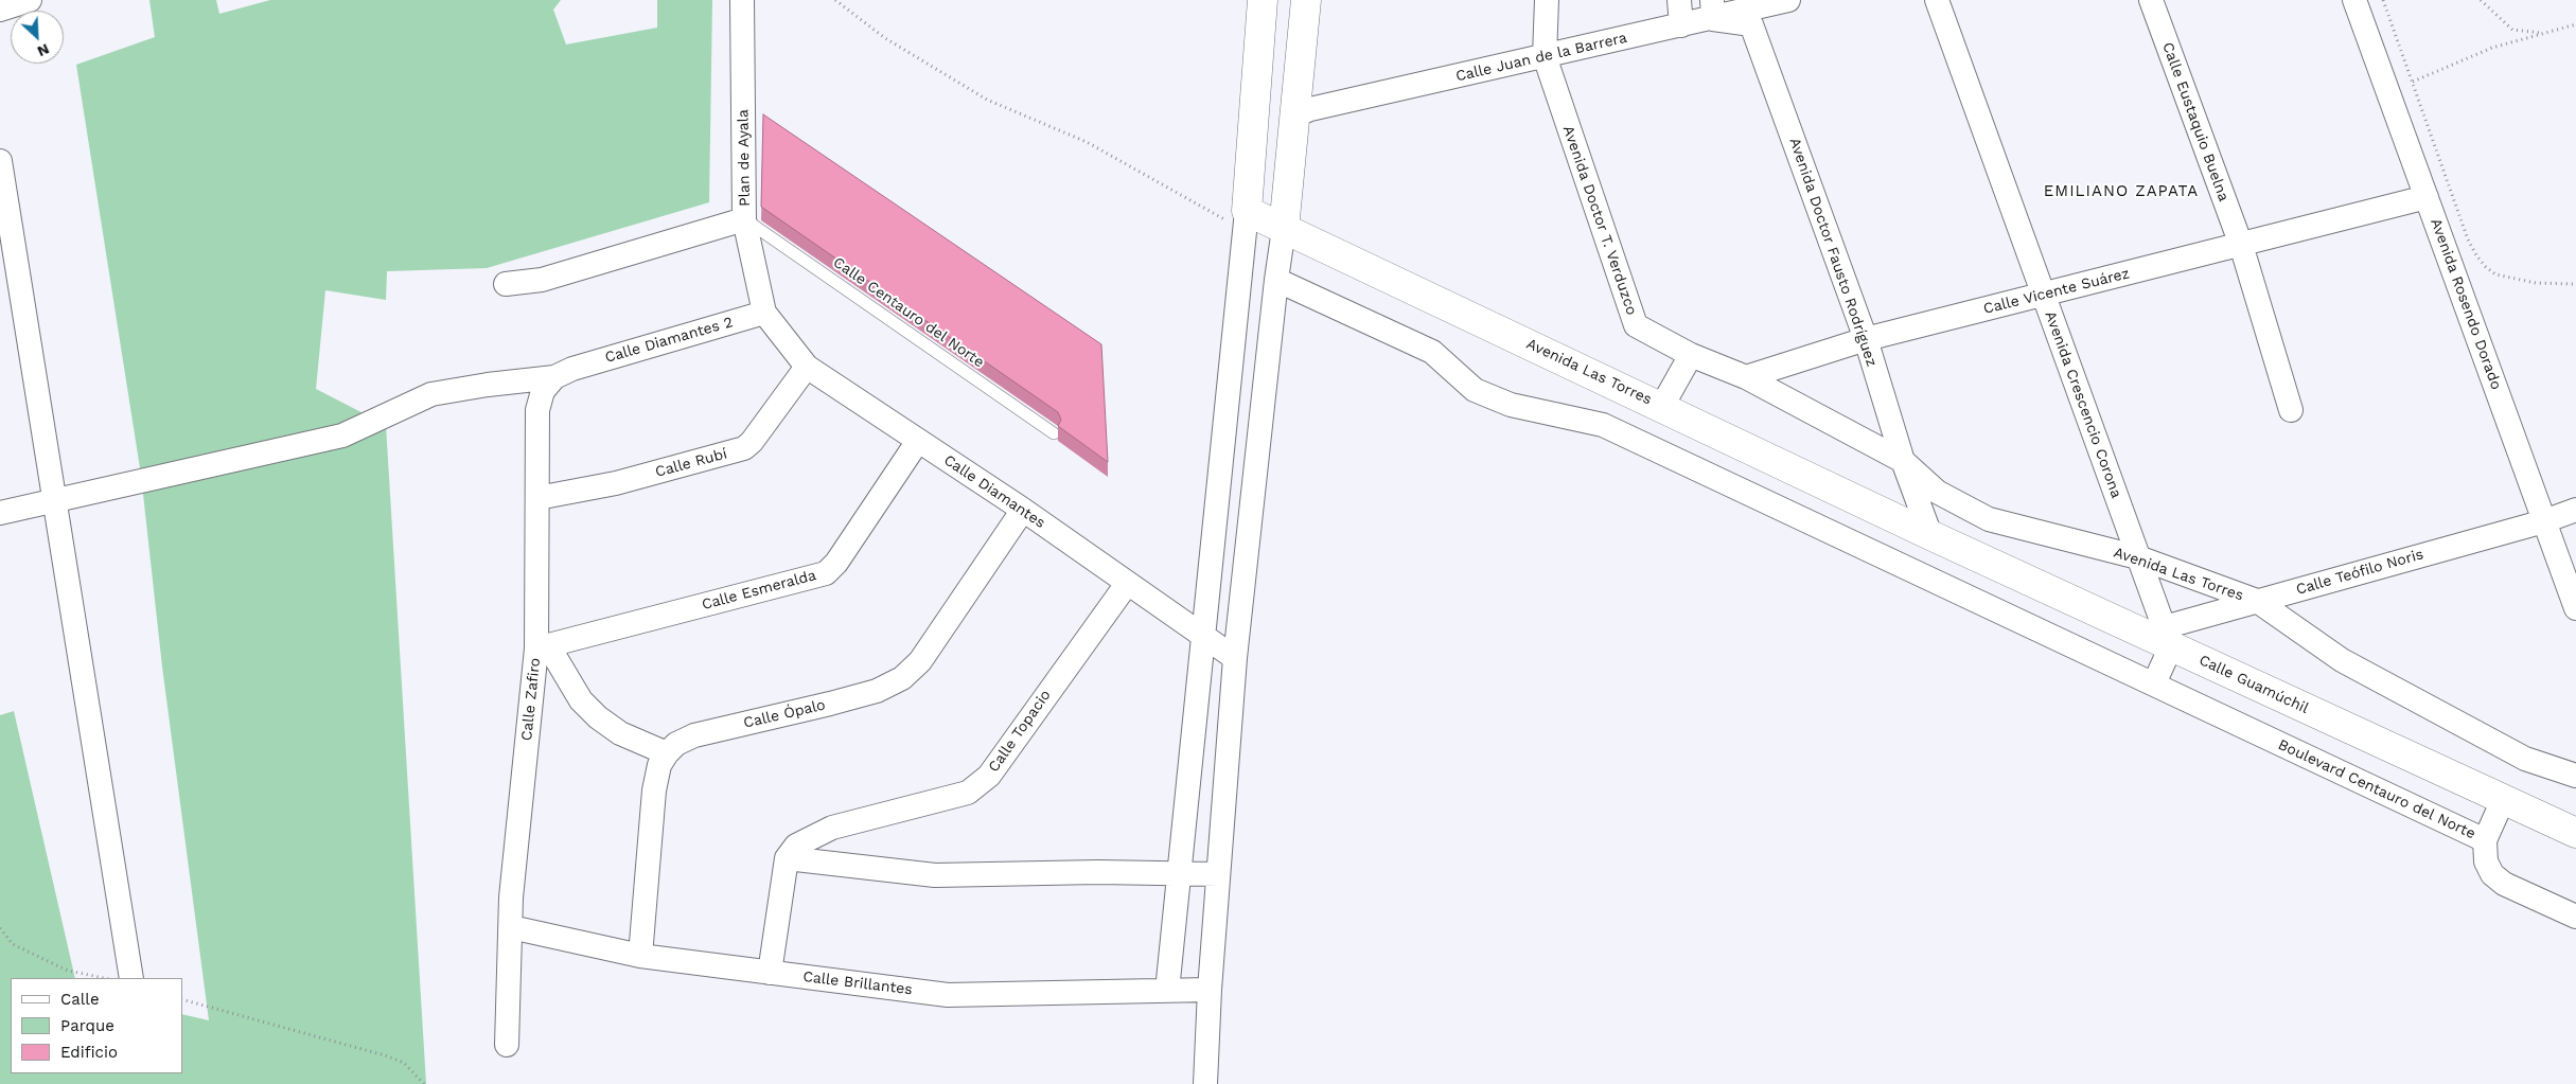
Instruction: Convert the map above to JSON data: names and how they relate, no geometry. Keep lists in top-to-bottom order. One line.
{"streets":{"street":["Calle Juan de la Barrera","Calle Eustaquio Buelna","Plan de Ayala","Avenida Doctor T. Verduzco","Avenida Doctor Fausto Rodríguez","Calle Vicente Suárez","Avenida Rosendo Dorado","Calle Diamantes 2","Avenida Las Torres","Avenida Crescencio Corona","Calle Rubí","Calle Diamantes","Calle Teófilo Noris","Calle Esmeralda","Calle Guamúchil","Calle Zafiro","Calle Ópalo","Calle Topacio","Boulevard Centauro del Norte","Calle Brillantes"],"lane":["Calle Centauro del Norte"]},"crossings":[["Calle Juan de la Barrera","Avenida Doctor T. Verduzco"],["Calle Juan de la Barrera","Avenida Doctor Fausto Rodríguez"],["Calle Eustaquio Buelna","Calle Vicente Suárez"],["Plan de Ayala","Calle Centauro del Norte"],["Plan de Ayala","Calle Diamantes 2"],["Plan de Ayala","Calle Diamantes"],["Avenida Doctor Fausto Rodríguez","Calle Vicente Suárez"],["Avenida Doctor Fausto Rodríguez","Avenida Las Torres"],["Avenida Doctor Fausto Rodríguez","Calle Guamúchil"],["Calle Vicente Suárez","Avenida Rosendo Dorado"],["Calle Vicente Suárez","Avenida Las Torres"],["Calle Vicente Suárez","Avenida Crescencio Corona"],["Avenida Rosendo Dorado","Calle Teófilo Noris"],["Calle Diamantes 2","Calle Diamantes"],["Calle Diamantes 2","Calle Zafiro"],["Avenida Las Torres","Avenida Crescencio Corona"],["Avenida Las Torres","Calle Teófilo Noris"],["Avenida Las Torres","Calle Guamúchil"],["Avenida Crescencio Corona","Calle Teófilo Noris"],["Avenida Crescencio Corona","Calle Guamúchil"],["Calle Rubí","Calle Diamantes"],["Calle Rubí","Calle Zafiro"],["Calle Diamantes","Calle Esmeralda"],["Calle Diamantes","Calle Ópalo"],["Calle Diamantes","Calle Topacio"],["Calle Teófilo Noris","Calle Guamúchil"],["Calle Esmeralda","Calle Zafiro"],["Calle Zafiro","Calle Brillantes"]],"districts":["EMILIANO ZAPATA"],"legend":["Calle","Parque","Edificio"],"north":"bottom right"}
